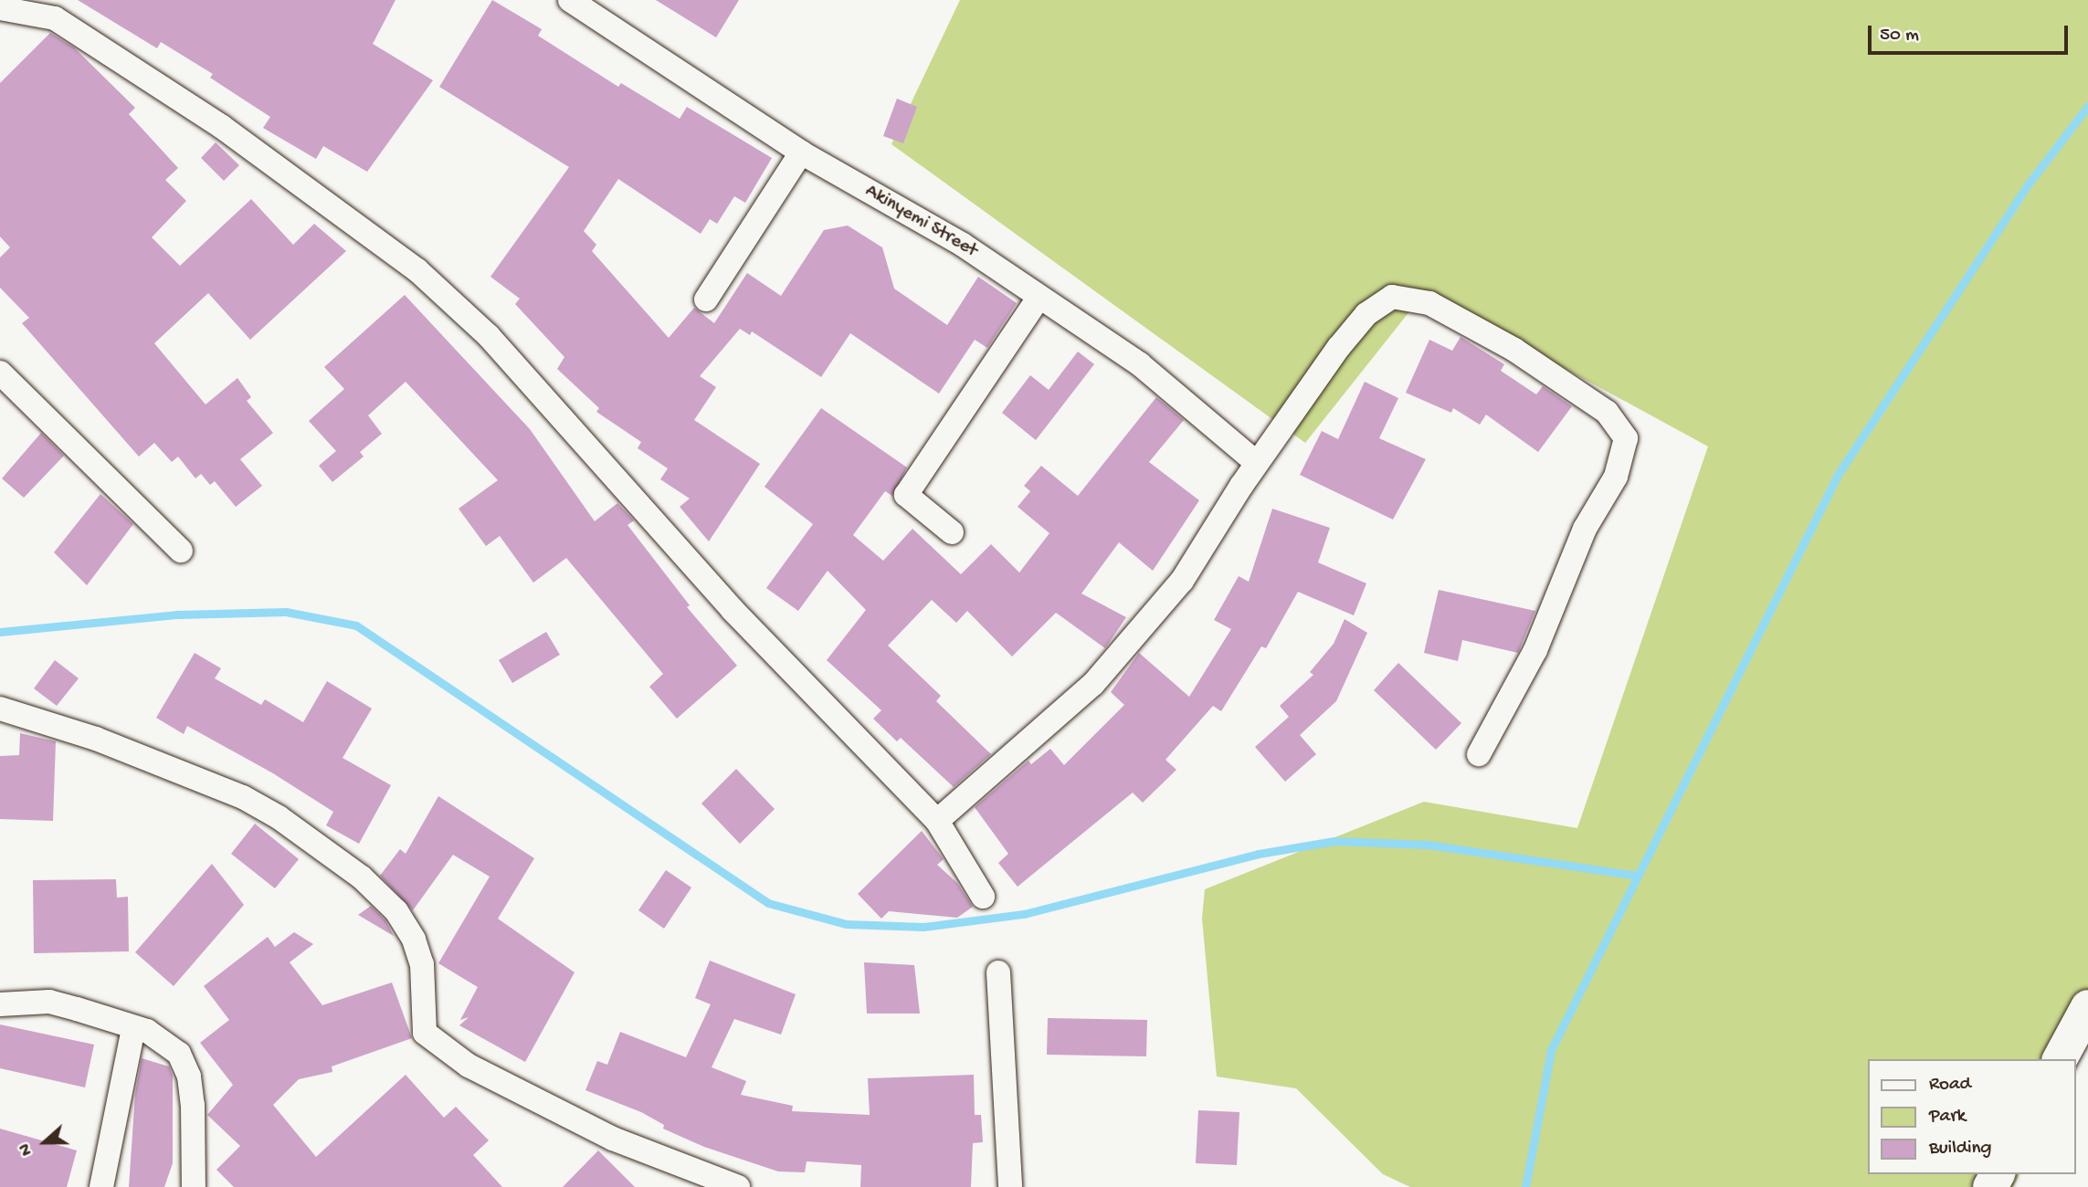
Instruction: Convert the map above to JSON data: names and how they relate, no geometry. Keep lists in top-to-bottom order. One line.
{"streets":{"street":["Akinyemi Street"]},"legend":["Road","Park","Building"],"scale_bar":"50 m","north":"left"}
